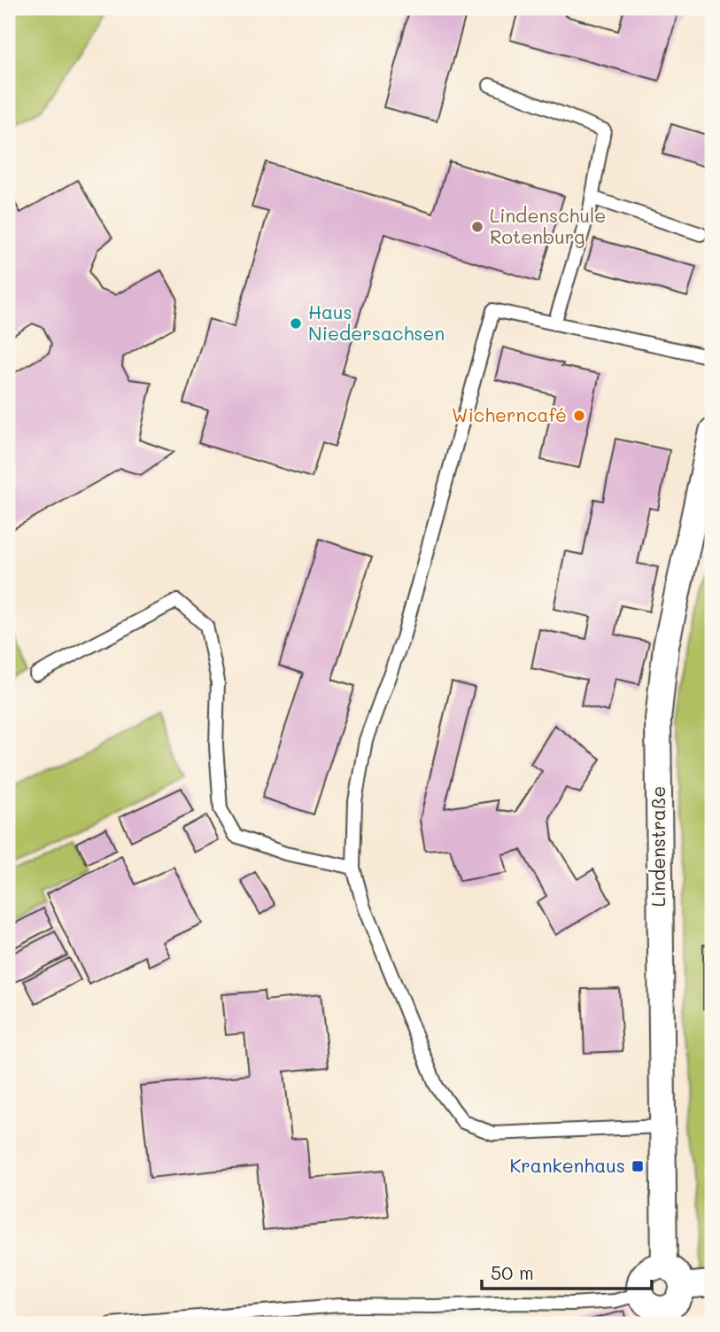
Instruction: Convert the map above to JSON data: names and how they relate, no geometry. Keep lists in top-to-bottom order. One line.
{"streets":{"street":["Lindenstraße"]},"places":{"other":["Lindenschule Rotenburg","Haus Niedersachsen","Wicherncafé"],"transit":["Krankenhaus"]},"scale_bar":"50 m"}
